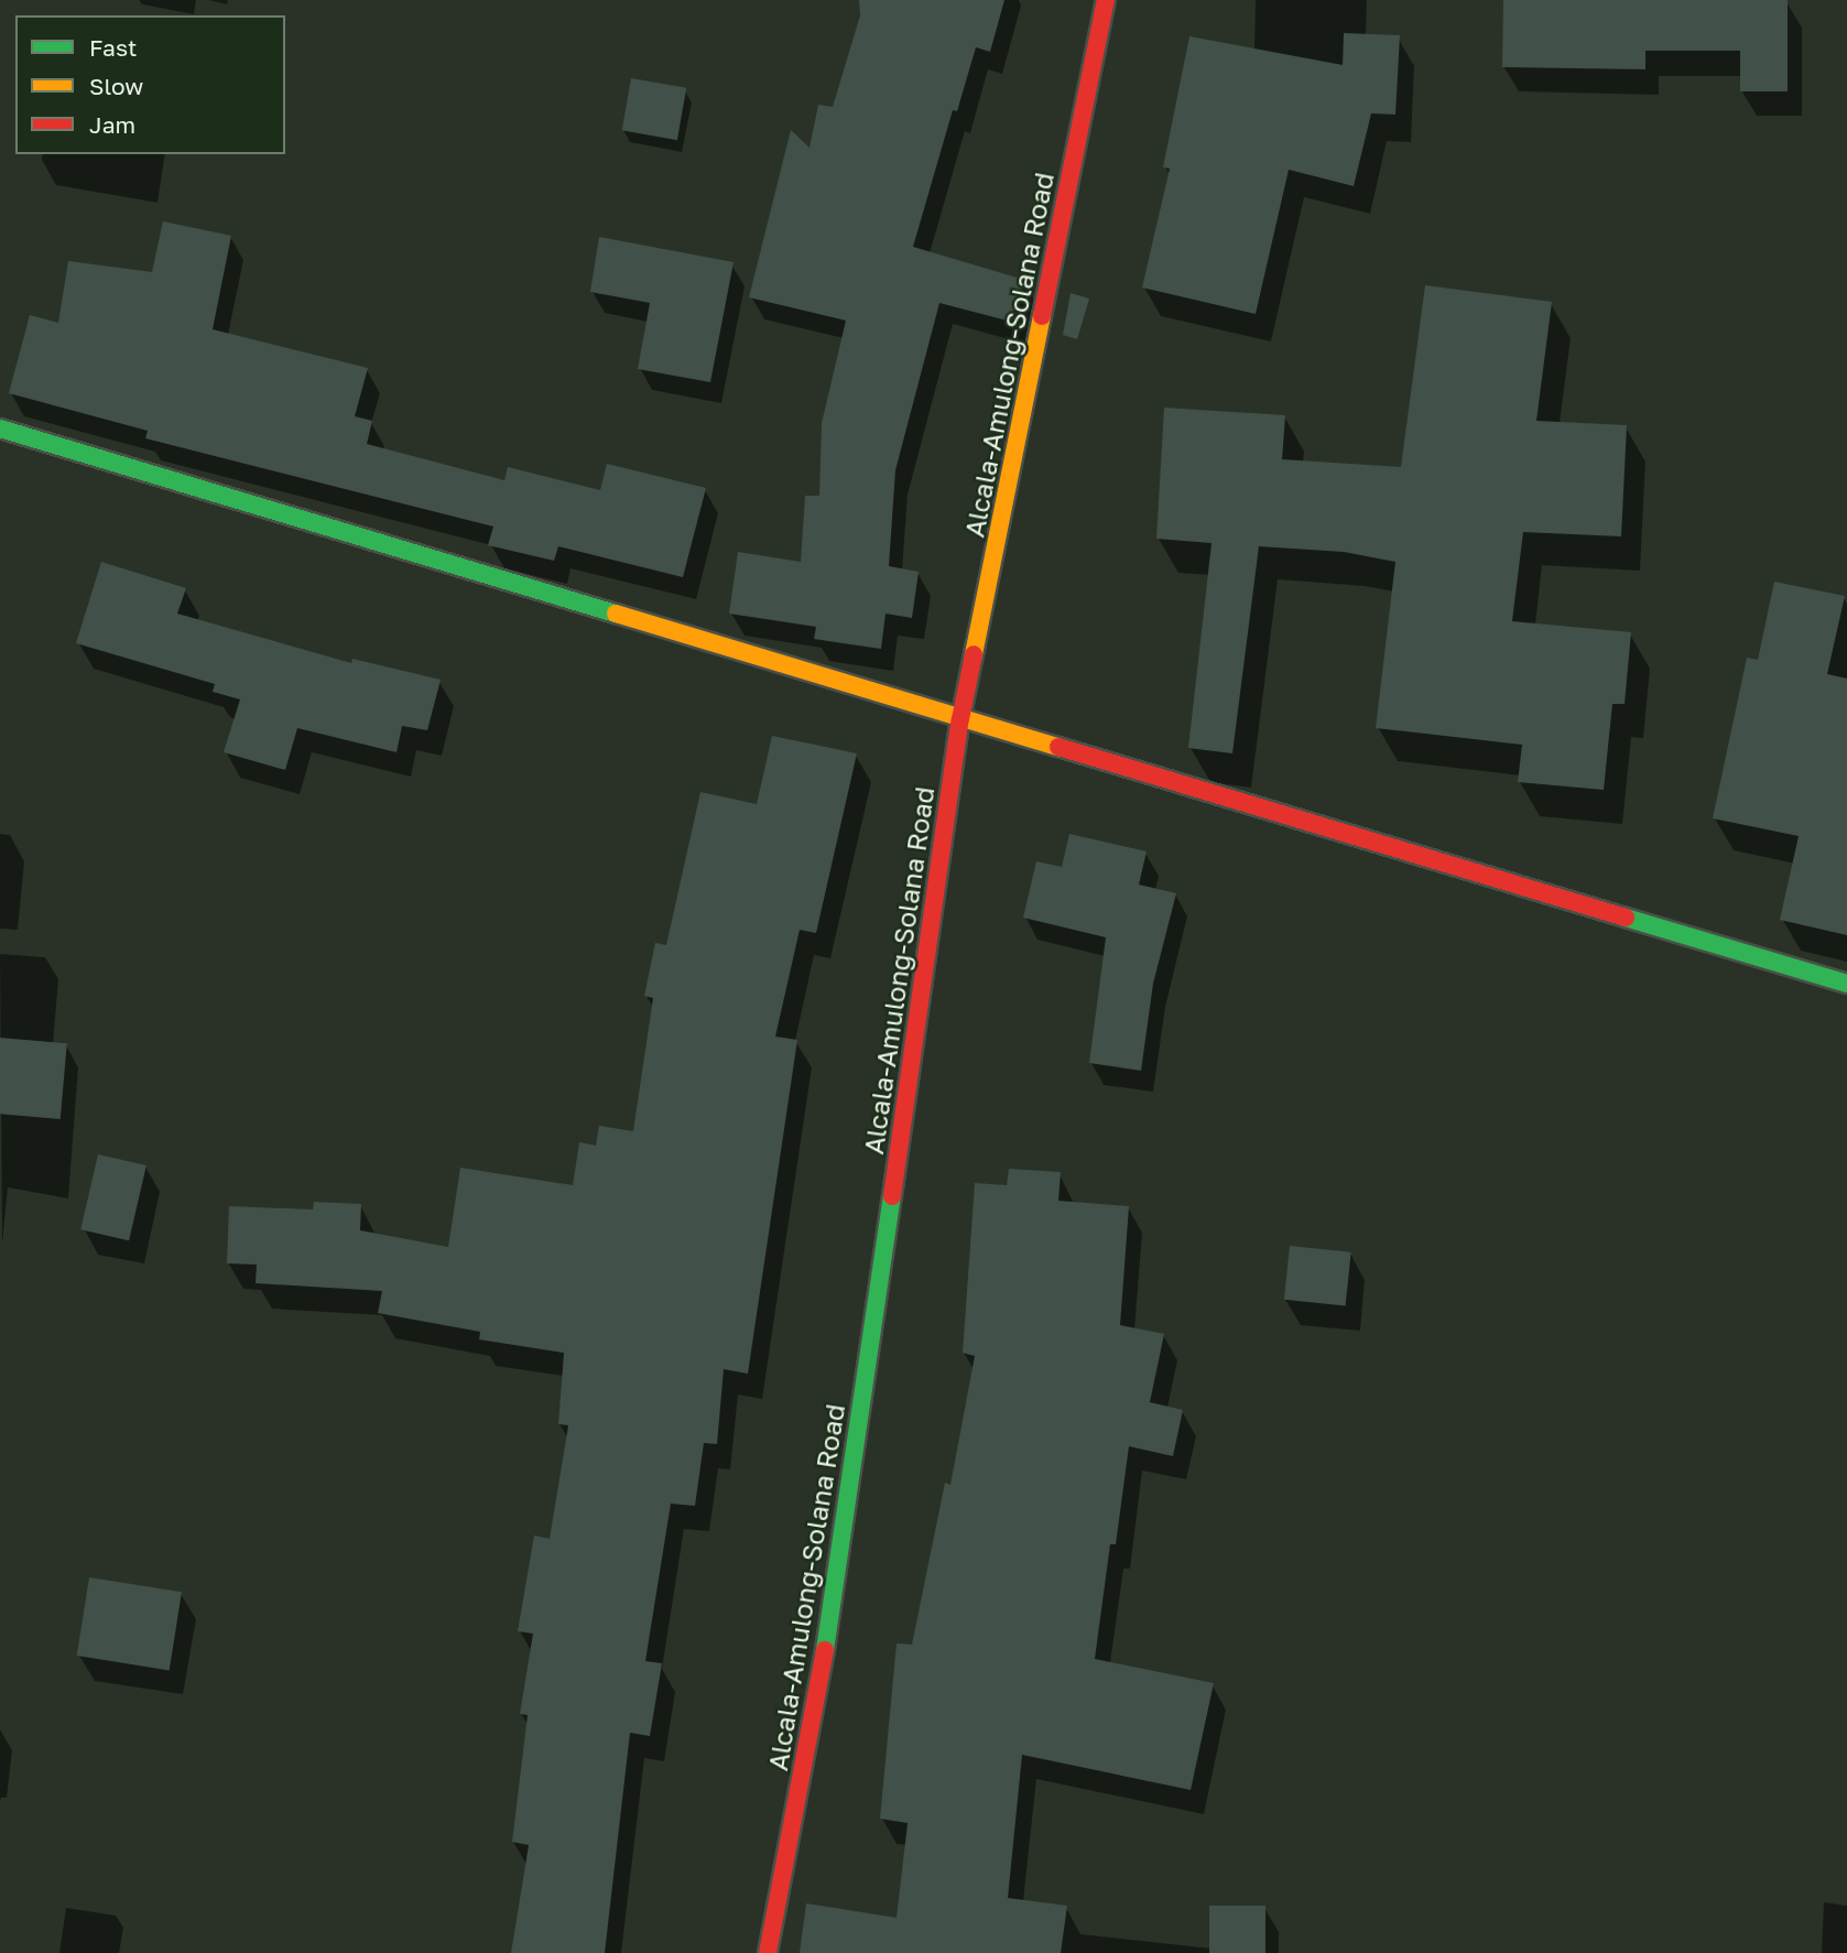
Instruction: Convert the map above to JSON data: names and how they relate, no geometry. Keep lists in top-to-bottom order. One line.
{"streets":{"main road":["Alcala-Amulong-Solana Road"]},"legend":["Fast","Slow","Jam"]}
